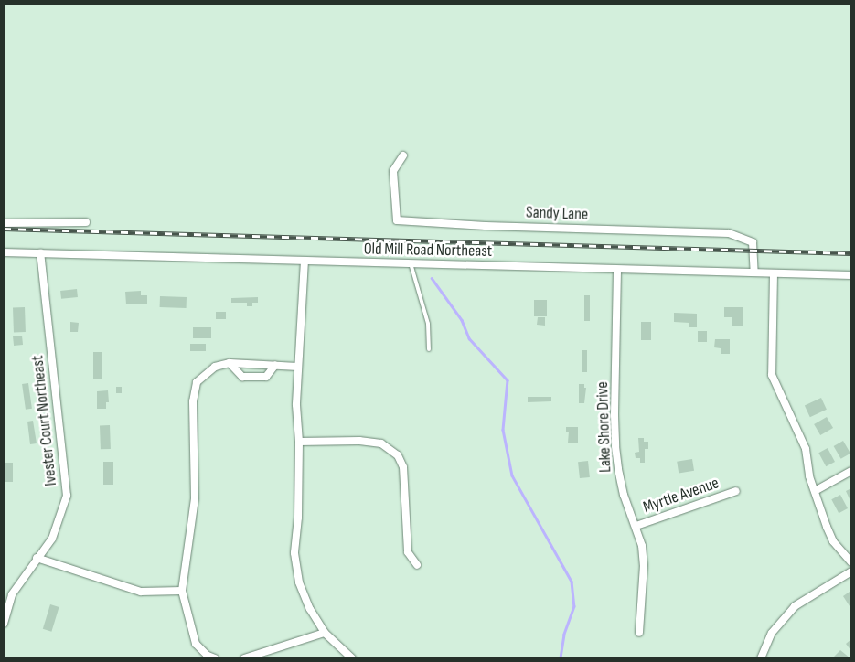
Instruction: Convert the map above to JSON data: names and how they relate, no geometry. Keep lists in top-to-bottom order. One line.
{"streets":{"street":["Sandy Lane","Old Mill Road Northeast","Ivester Court Northeast","Lake Shore Drive","Myrtle Avenue"]},"crossings":[["Sandy Lane","Old Mill Road Northeast"],["Old Mill Road Northeast","Ivester Court Northeast"],["Old Mill Road Northeast","Lake Shore Drive"],["Lake Shore Drive","Myrtle Avenue"]]}
